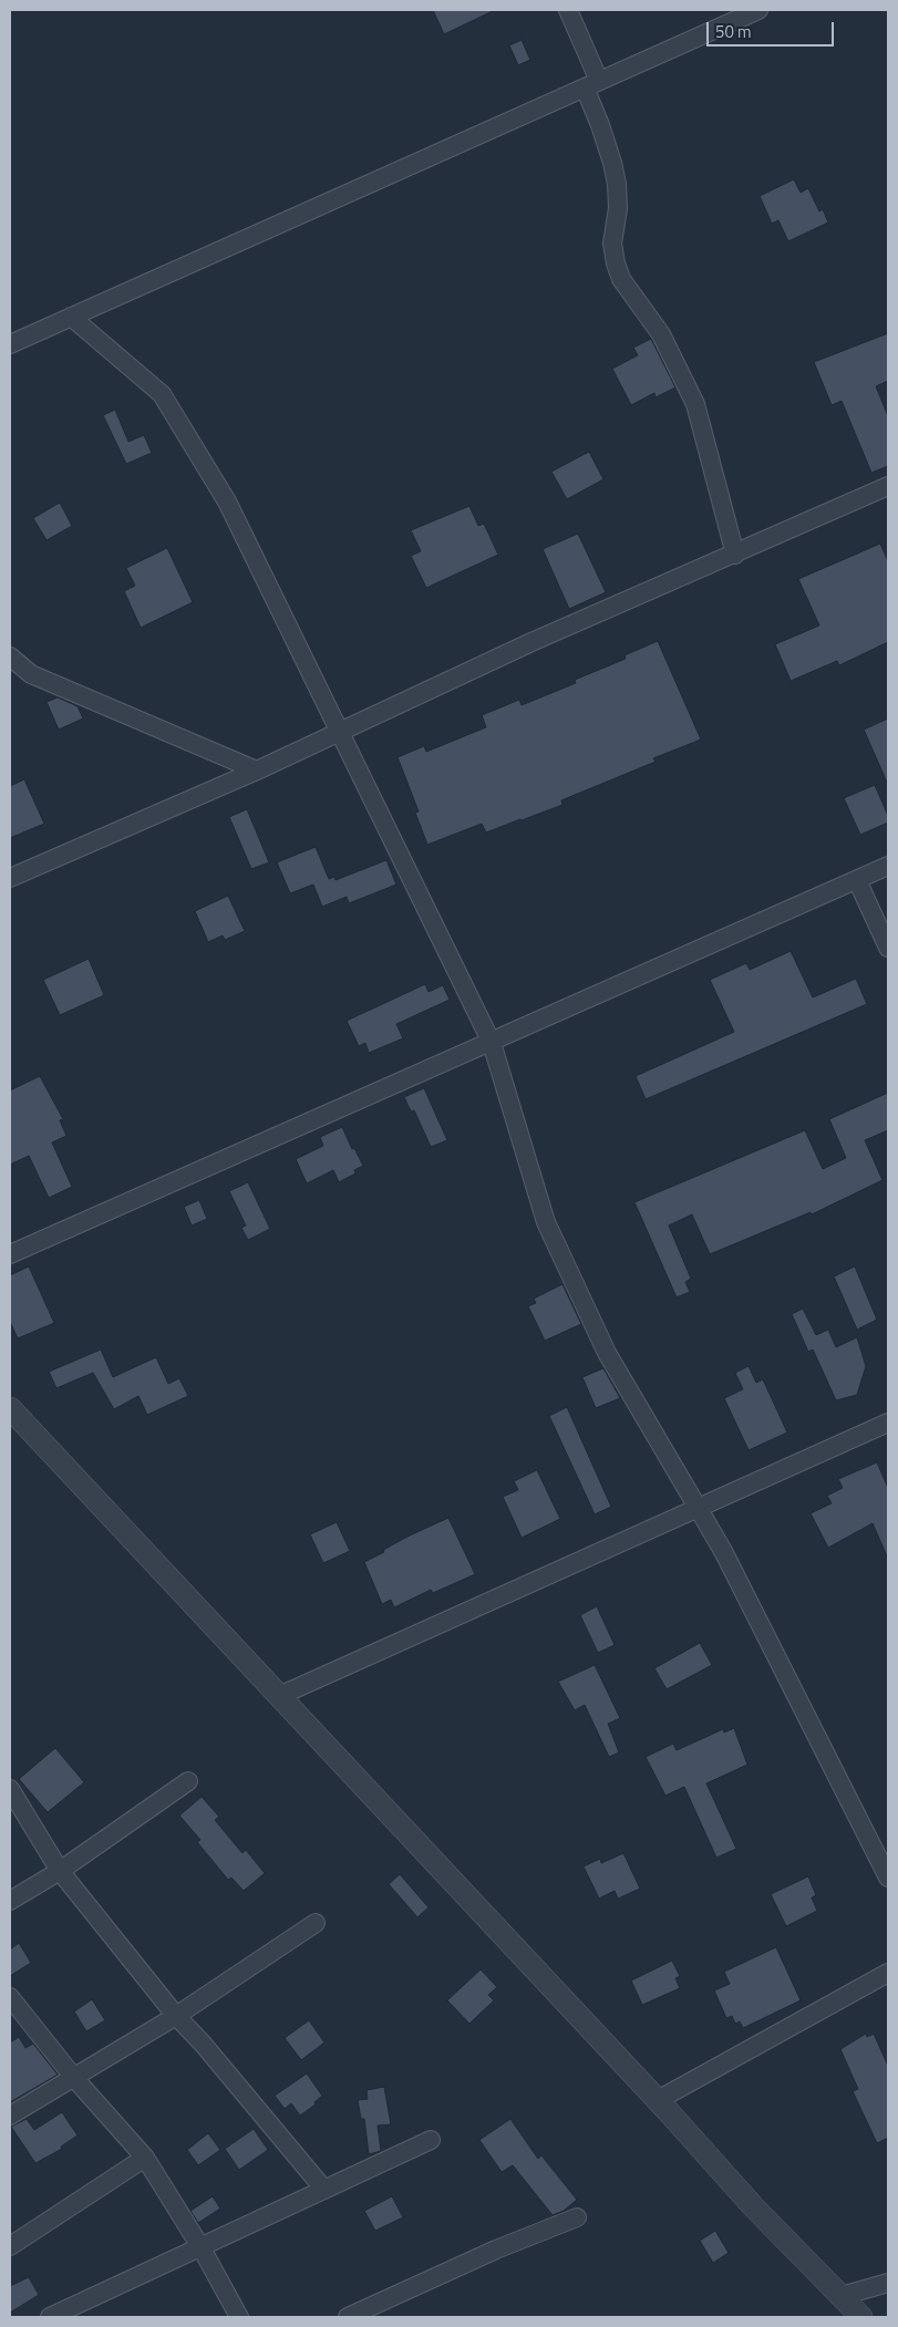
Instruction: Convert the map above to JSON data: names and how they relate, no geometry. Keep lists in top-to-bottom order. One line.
{"scale_bar":"50 m"}
